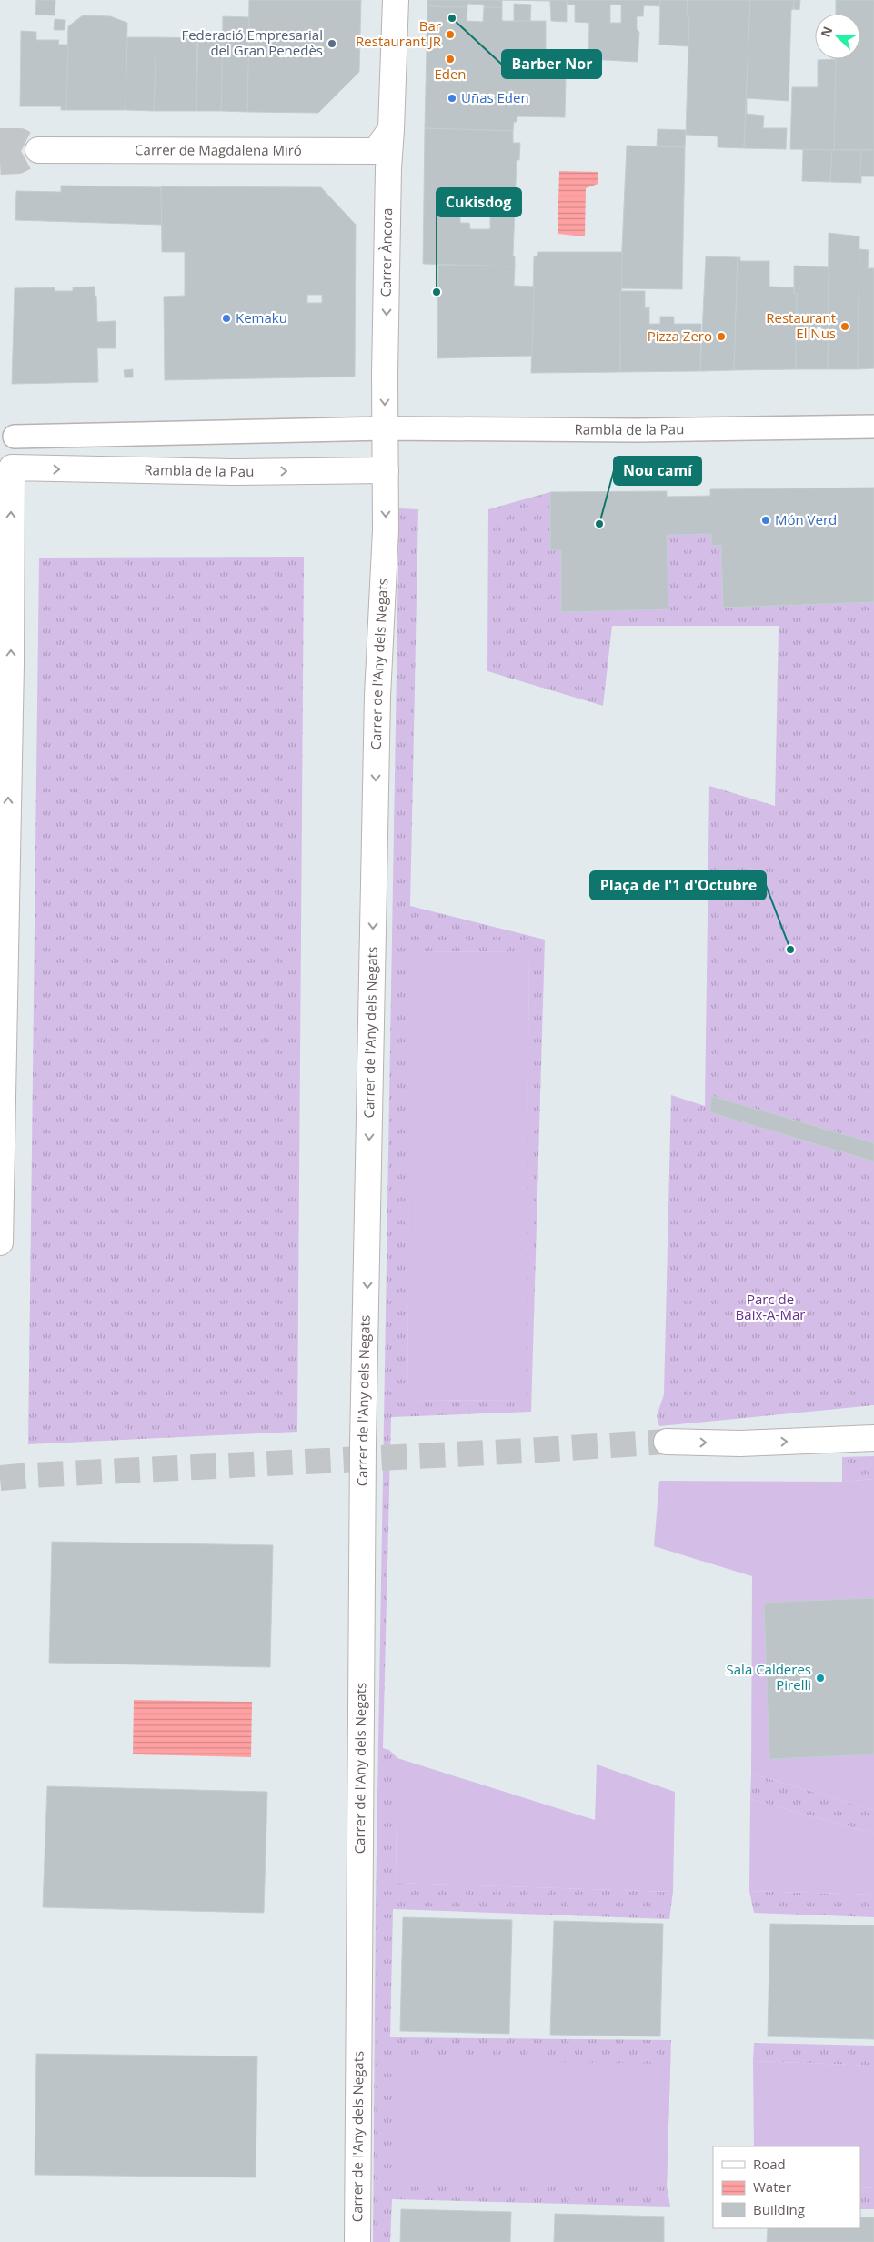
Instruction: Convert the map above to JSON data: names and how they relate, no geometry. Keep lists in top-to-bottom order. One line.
{"streets":{"street":["Carrer de Magdalena Miró","Carrer Àncora","Rambla de la Pau","Carrer de l'Any dels Negats"]},"crossings":[["Carrer de Magdalena Miró","Carrer Àncora"],["Carrer Àncora","Rambla de la Pau"],["Rambla de la Pau","Carrer de l'Any dels Negats"]],"one_way":["Carrer Àncora","Carrer de l'Any dels Negats"],"parks":["Parc de Baix-A-Mar"],"places":["Barber Nor","Bar Restaurant JR","Federació Empresarial del Gran Penedès","Eden","Uñas Eden","Cukisdog","Kemaku","Restaurant El Nus","Pizza Zero","Món Verd","Nou camí","Plaça de l'1 d'Octubre","Sala Calderes Pirelli"],"legend":["Road","Water","Building"],"north":"left"}
